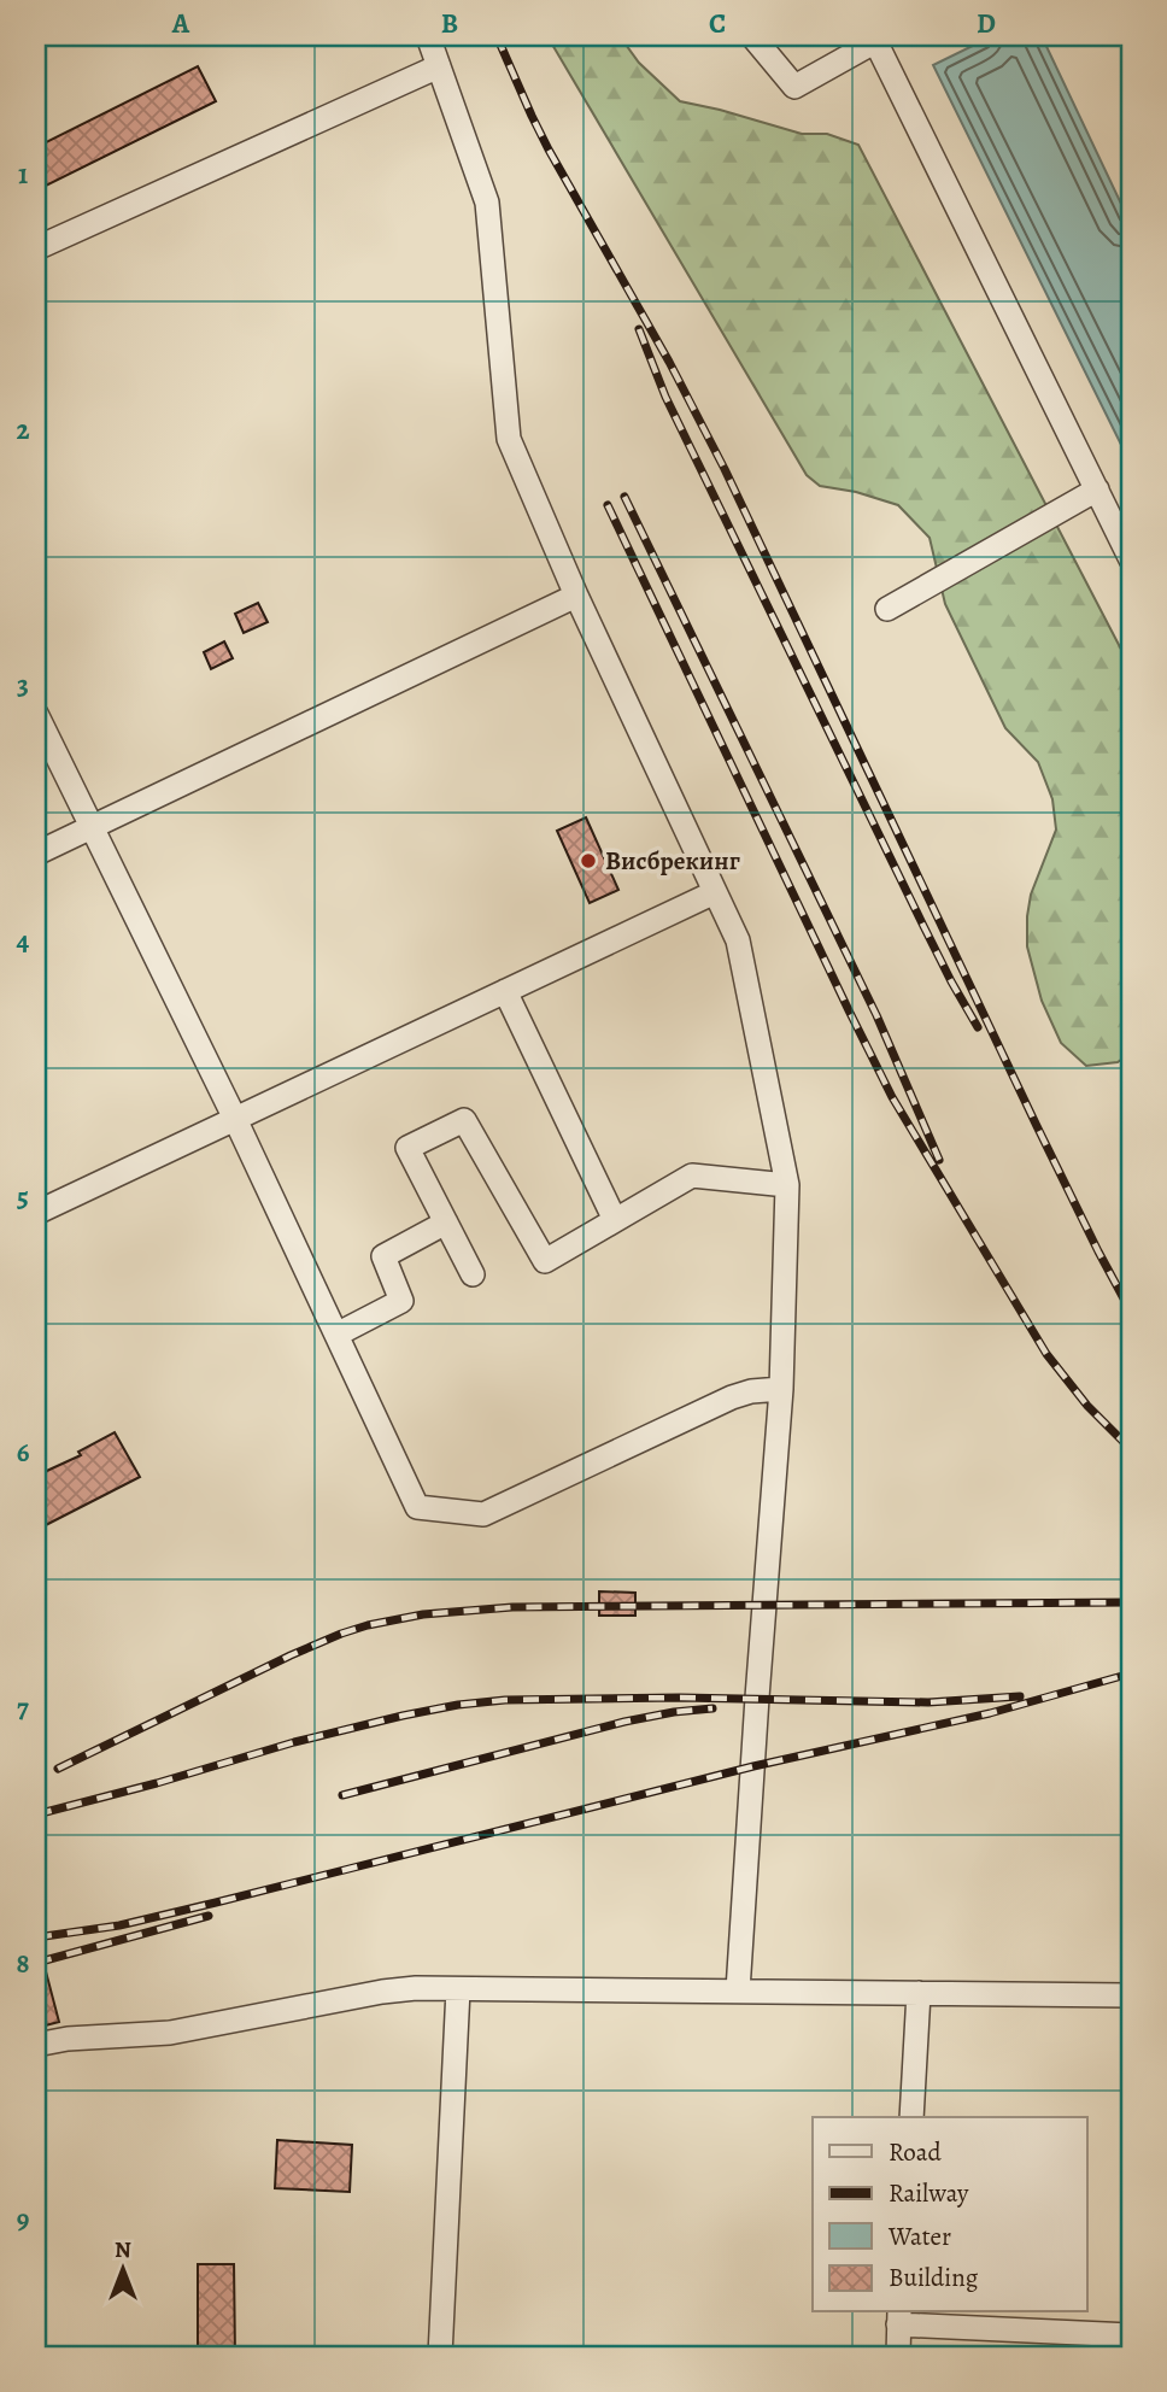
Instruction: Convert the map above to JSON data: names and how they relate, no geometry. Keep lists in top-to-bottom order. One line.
{"places":["Висбрекинг"],"legend":["Road","Railway","Water","Building"],"north":"top","grid":{"columns":["A","B","C","D"],"rows":["1","2","3","4","5","6","7","8","9"]}}
